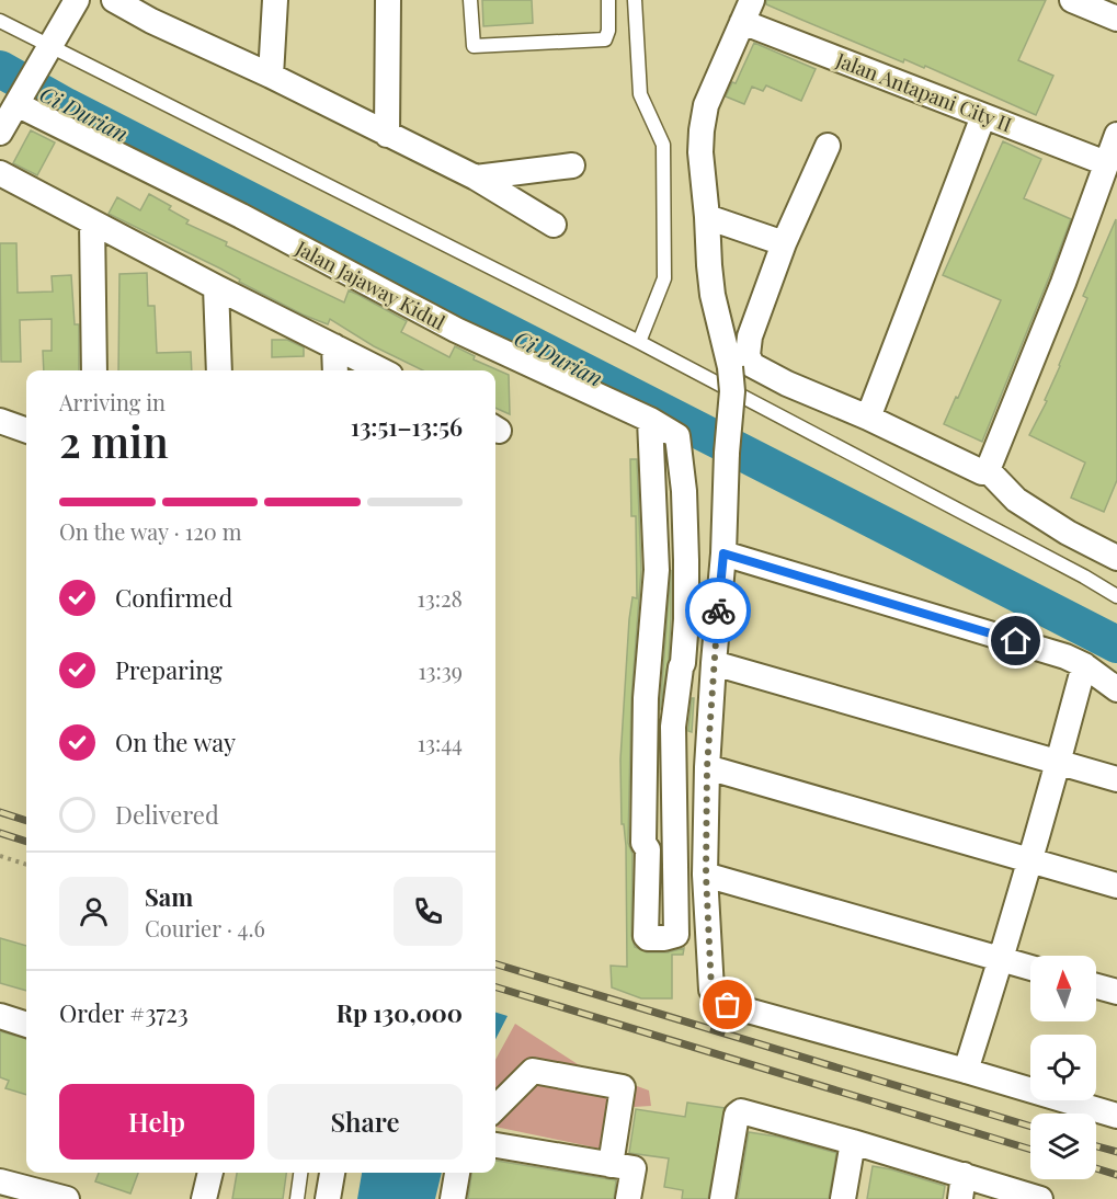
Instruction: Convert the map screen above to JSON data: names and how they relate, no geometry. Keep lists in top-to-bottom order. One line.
{"streets":{"street":["Jalan Antapani City II","Jalan Jajaway Kidul"]},"water":["Ci Durian"],"north":"top","page":{"heading":["2 min","Arriving in","13:51–13:56"],"panel":["Sam","Courier · 4.6","Order #3723","Rp 130,000"],"bar":"On the way · 120 m","list":[["Confirmed","13:28"],["Preparing","13:39"],["On the way","13:44"],"Delivered"],"buttons":["Help","Share"]}}
